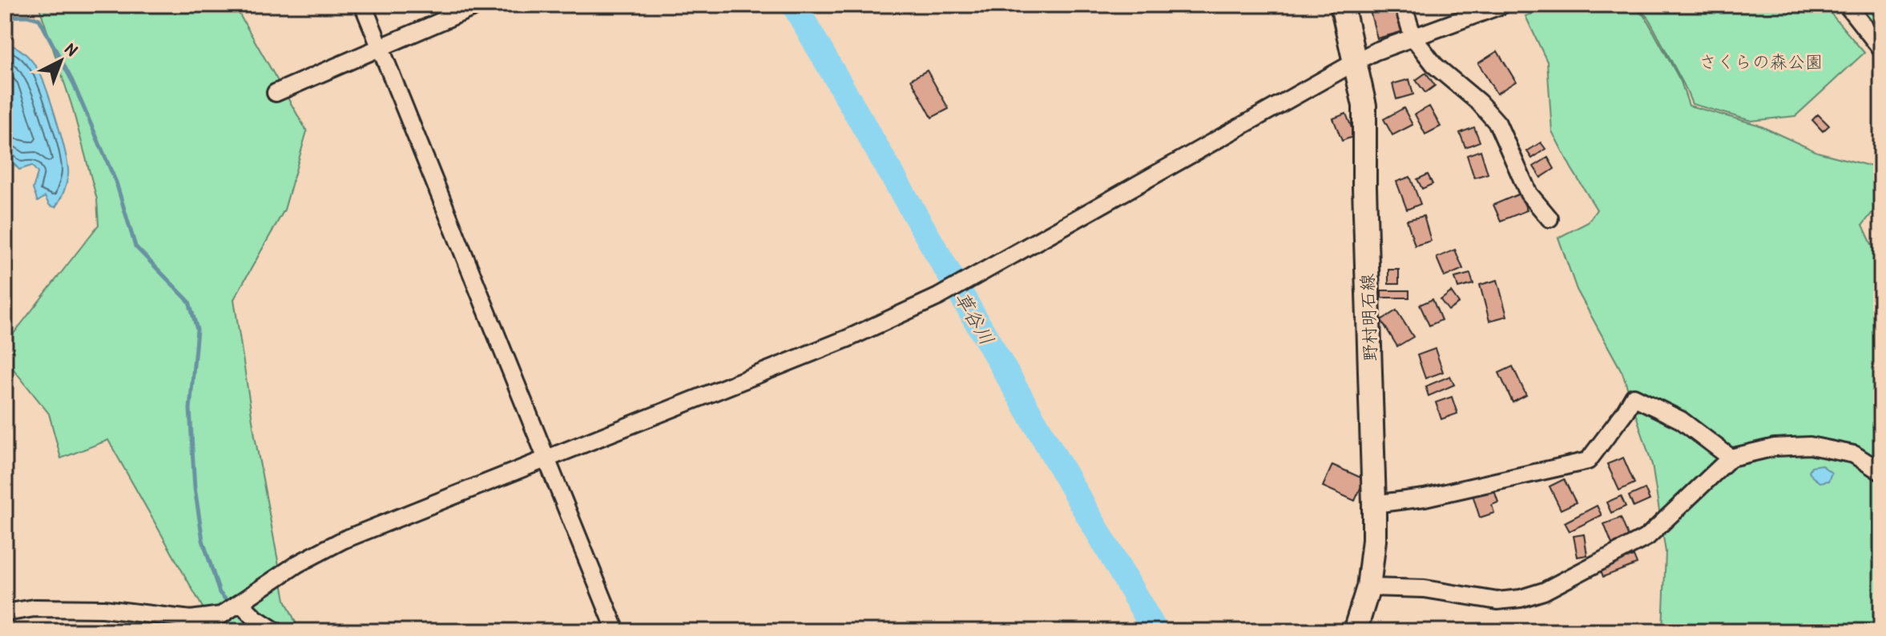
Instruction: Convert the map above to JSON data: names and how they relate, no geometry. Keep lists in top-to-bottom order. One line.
{"streets":{"main road":["野村明石線"]},"water":["草谷川"],"parks":["さくらの森公園"],"north":"top right"}
